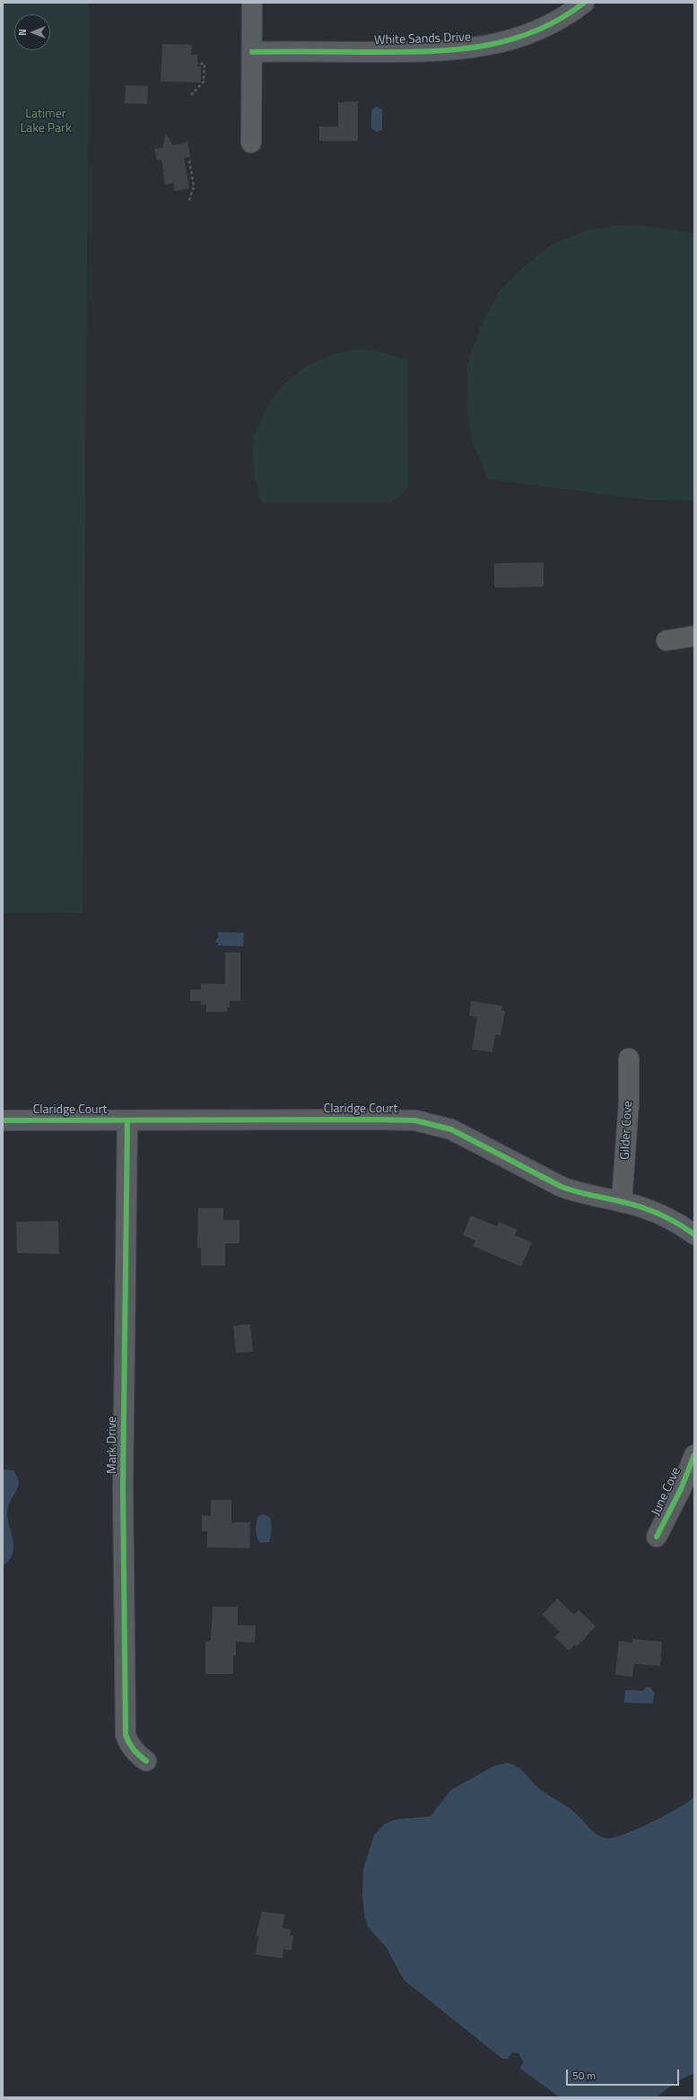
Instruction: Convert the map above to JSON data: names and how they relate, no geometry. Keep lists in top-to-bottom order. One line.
{"streets":{"street":["White Sands Drive","Claridge Court","Gilder Cove","Mark Drive","June Cove"]},"crossings":[["Claridge Court","Gilder Cove"],["Claridge Court","Mark Drive"]],"parks":["Latimer Lake Park"],"scale_bar":"50 m","north":"left"}
